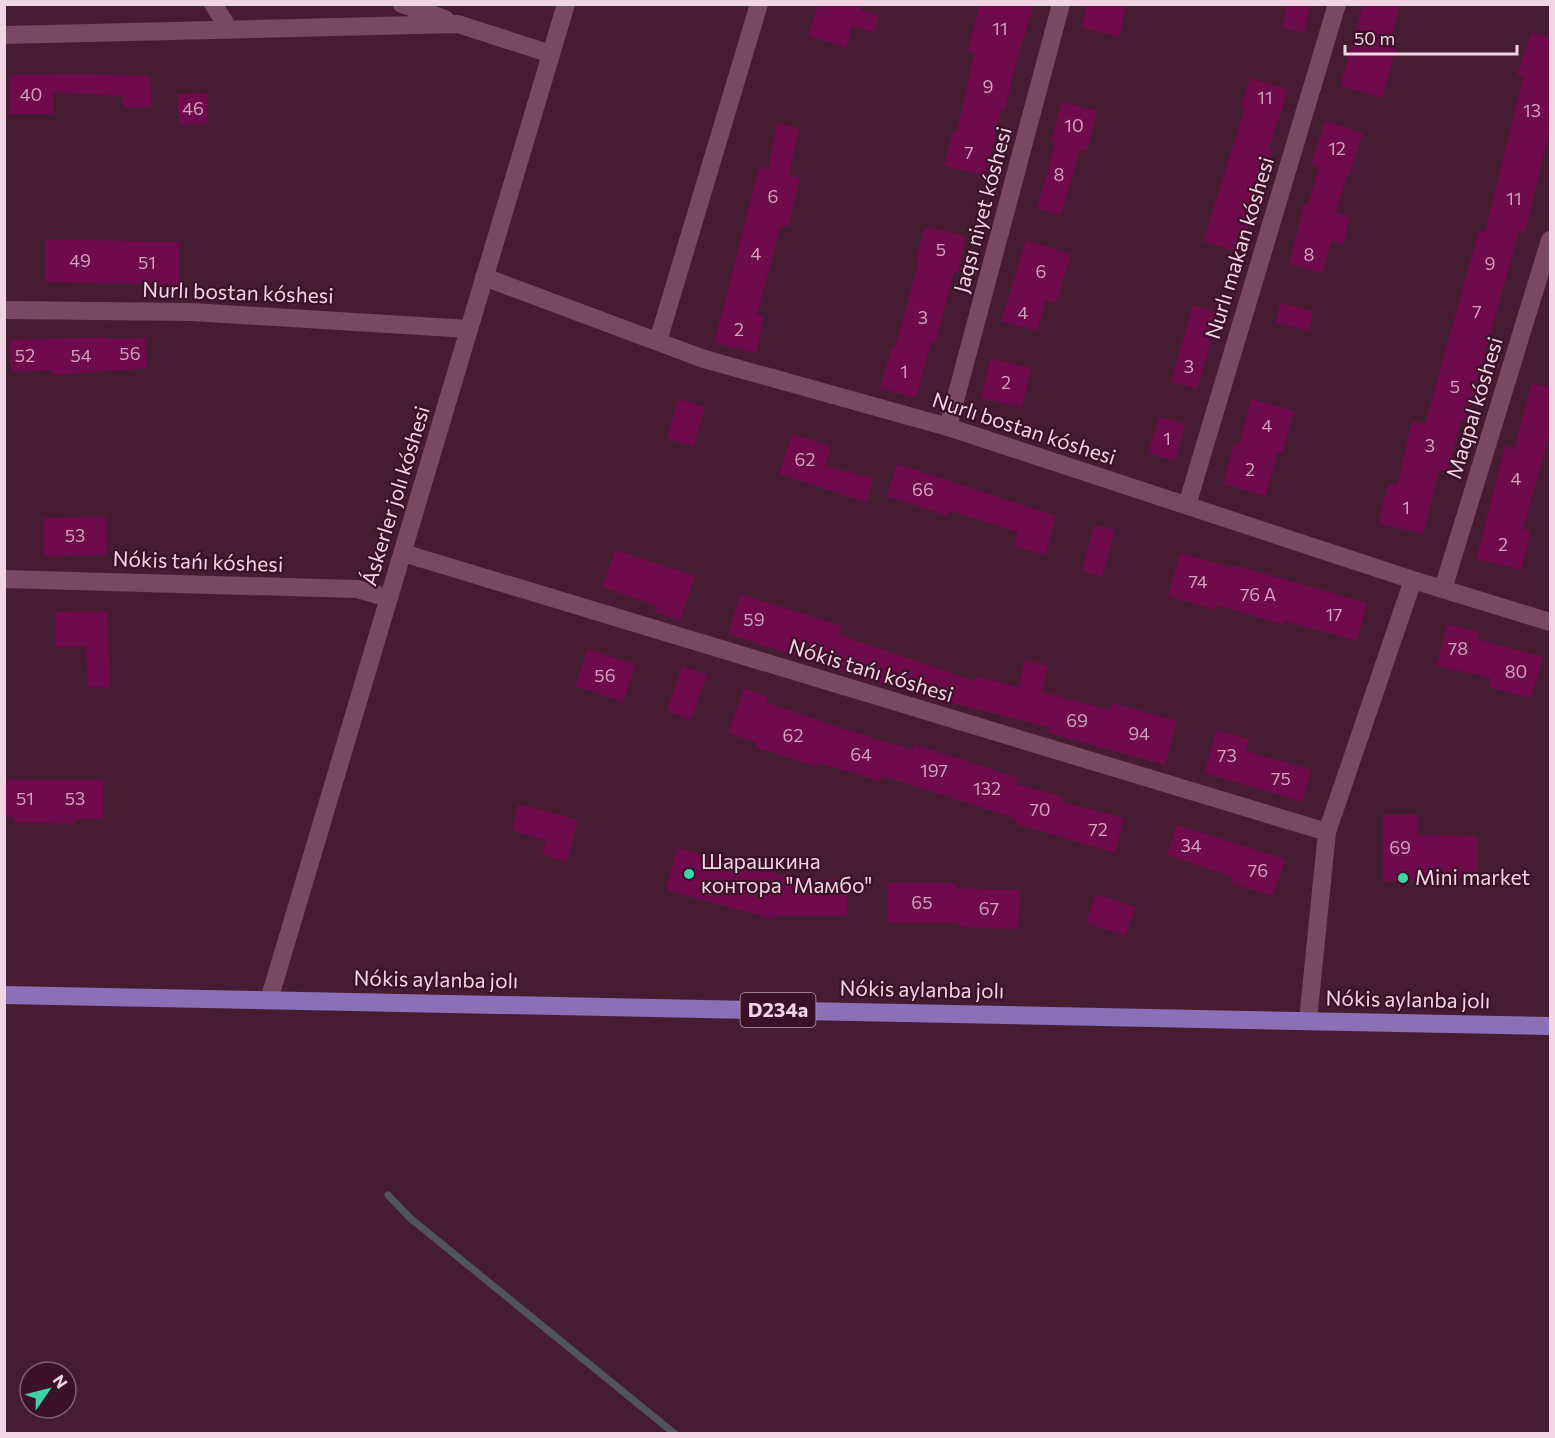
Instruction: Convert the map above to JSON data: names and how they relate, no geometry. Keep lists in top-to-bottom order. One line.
{"streets":{"main road":["Nókis aylanba jolı","D234a"],"street":["Jaqsı niyet kóshesi","Nurlı makan kóshesi","Nurlı bostan kóshesi","Maqpal kóshesi","Áskerler jolı kóshesi","Nókis tańı kóshesi"]},"crossings":[["Jaqsı niyet kóshesi","Nurlı bostan kóshesi"],["Nurlı makan kóshesi","Nurlı bostan kóshesi"],["Nurlı bostan kóshesi","Maqpal kóshesi"],["Nurlı bostan kóshesi","Áskerler jolı kóshesi"],["Áskerler jolı kóshesi","Nókis tańı kóshesi"],["Áskerler jolı kóshesi","Nókis aylanba jolı"]],"places":["Шарашкина контора \"Мамбо\"","Mini market"],"house_numbers":["11","9","40","11","46","13","10","12","7","8","6","11","5","4","8","49","51","9","6","7","4","3","2","56","52","54","3","1","2","5","4","1","3","62","2","4","66","1","53","2","74","76 А","17","59","78","80","56","69","94","62","64","73","197","75","132","51","53","70","72","34","69","76","65","67"],"scale_bar":"50 m","north":"top right"}
